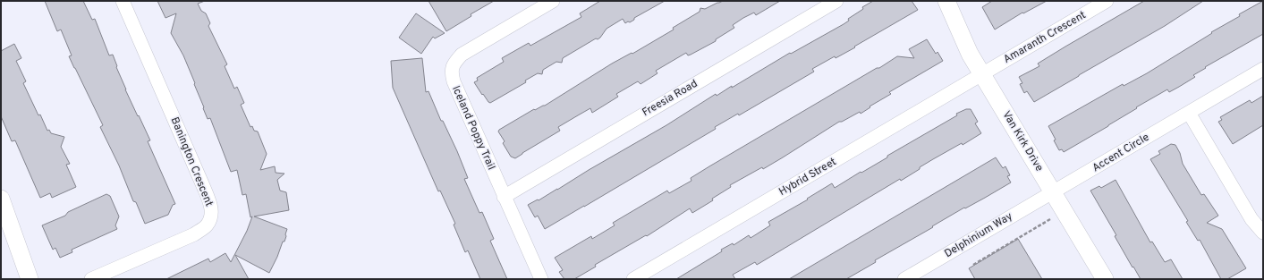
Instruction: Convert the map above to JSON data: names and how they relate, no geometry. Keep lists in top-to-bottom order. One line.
{"streets":{"street":["Amaranth Crescent","Freesia Road","Iceland Poppy Trail","Van Kirk Drive","Accent Circle","Banington Crescent","Hybrid Street","Delphinium Way"]},"crossings":[["Amaranth Crescent","Van Kirk Drive"],["Amaranth Crescent","Hybrid Street"],["Freesia Road","Iceland Poppy Trail"],["Van Kirk Drive","Accent Circle"],["Van Kirk Drive","Hybrid Street"],["Van Kirk Drive","Delphinium Way"],["Accent Circle","Delphinium Way"]]}
